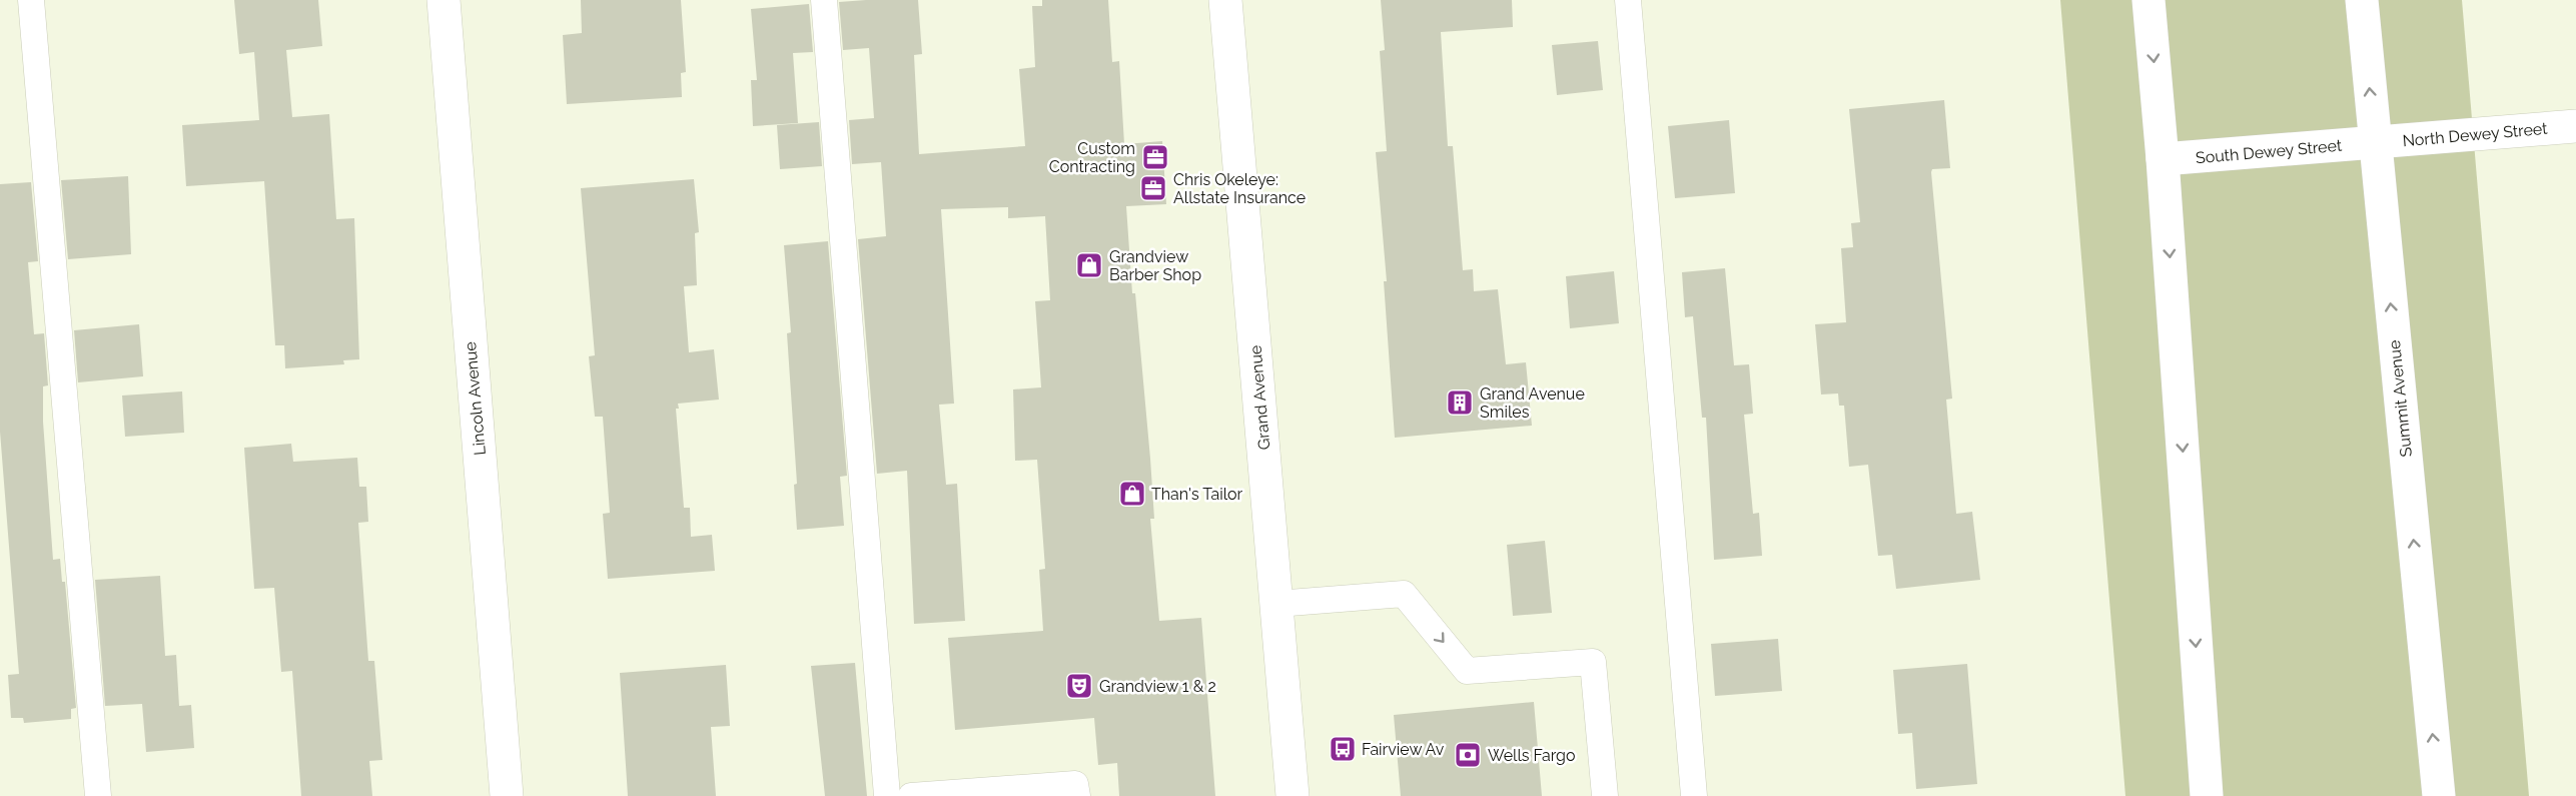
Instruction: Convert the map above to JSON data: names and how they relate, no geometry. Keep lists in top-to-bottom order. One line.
{"streets":{"street":["North Dewey Street","South Dewey Street","Grand Avenue","Lincoln Avenue","Summit Avenue"]},"crossings":[["North Dewey Street","South Dewey Street"],["North Dewey Street","Summit Avenue"],["South Dewey Street","Summit Avenue"]],"places":{"office":["Custom Contracting","Chris Okeleye: Allstate Insurance"],"shop":["Grandview Barber Shop","Than's Tailor"],"building":["Grand Avenue Smiles"],"theatre":["Grandview 1 & 2"],"bus stop":["Fairview Av"],"bank":["Wells Fargo"]}}
